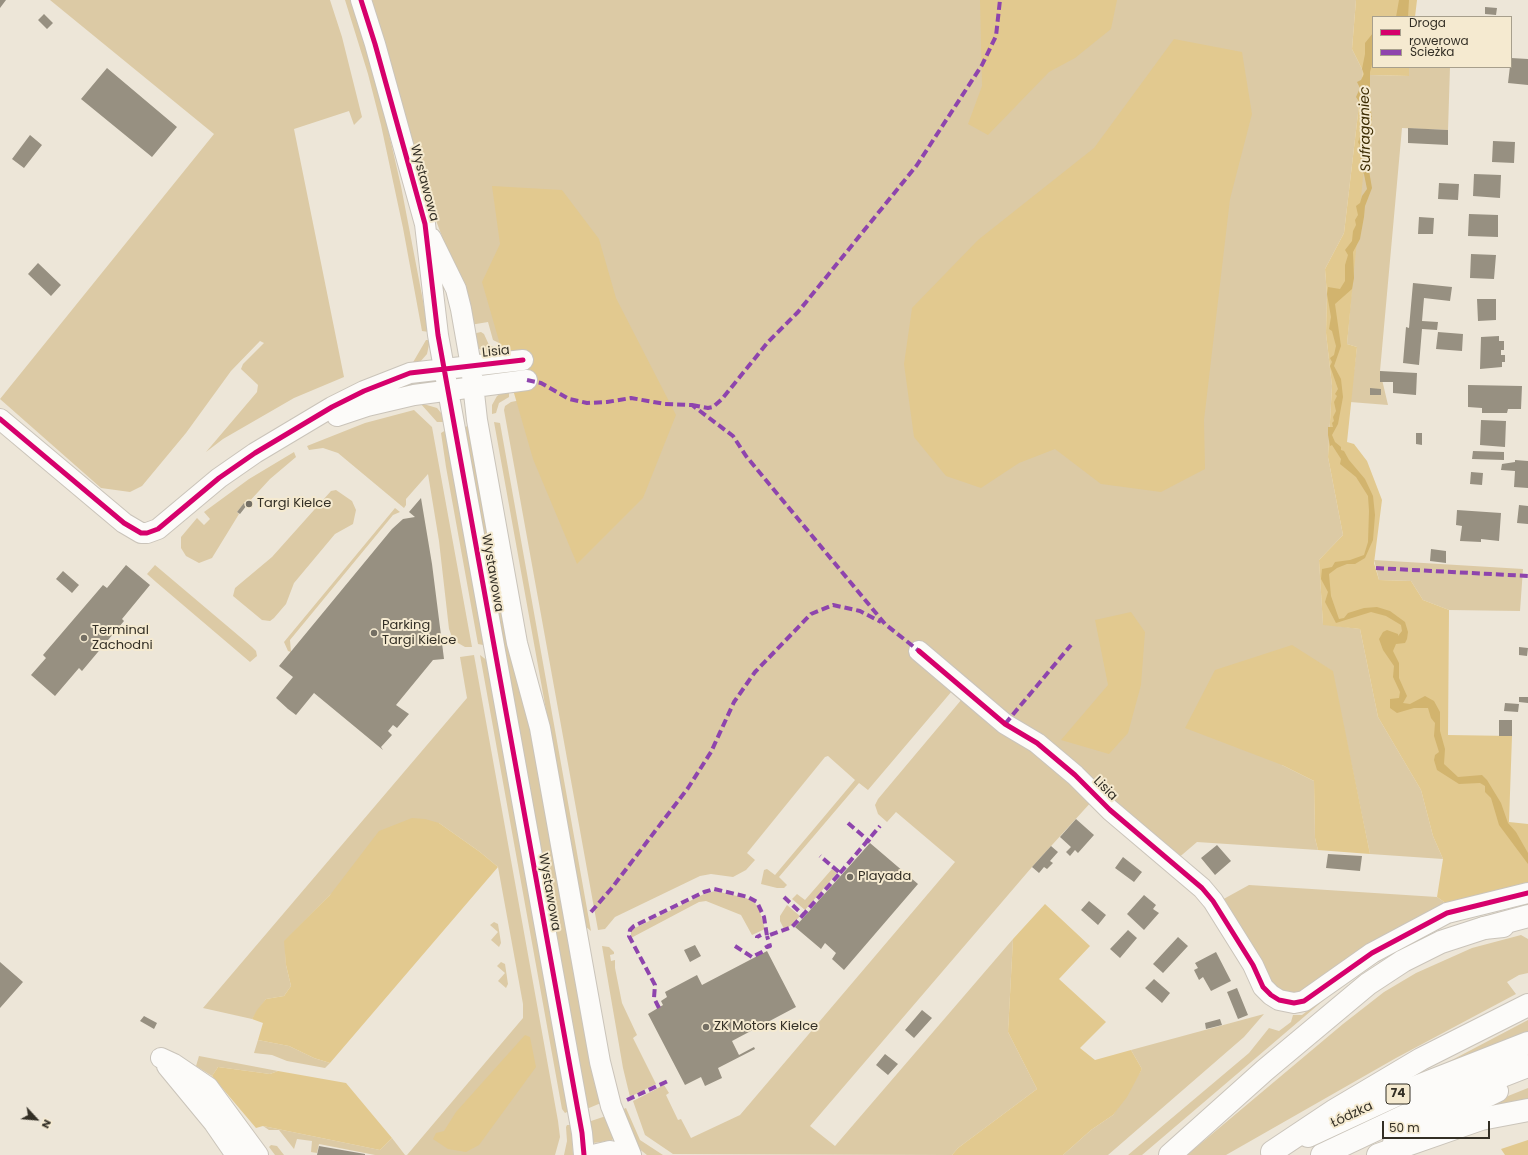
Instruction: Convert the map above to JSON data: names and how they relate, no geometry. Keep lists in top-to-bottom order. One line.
{"streets":{"main road":["74","Łódzka"],"street":["Wystawowa","Lisia"]},"crossings":[["Wystawowa","Lisia"]],"water":["Sufraganiec"],"places":["Targi Kielce","Parking Targi Kielce","Terminal Zachodni","Playada","ZK Motors Kielce"],"legend":["Droga rowerowa","Ścieżka"],"scale_bar":"50 m","north":"bottom right"}
